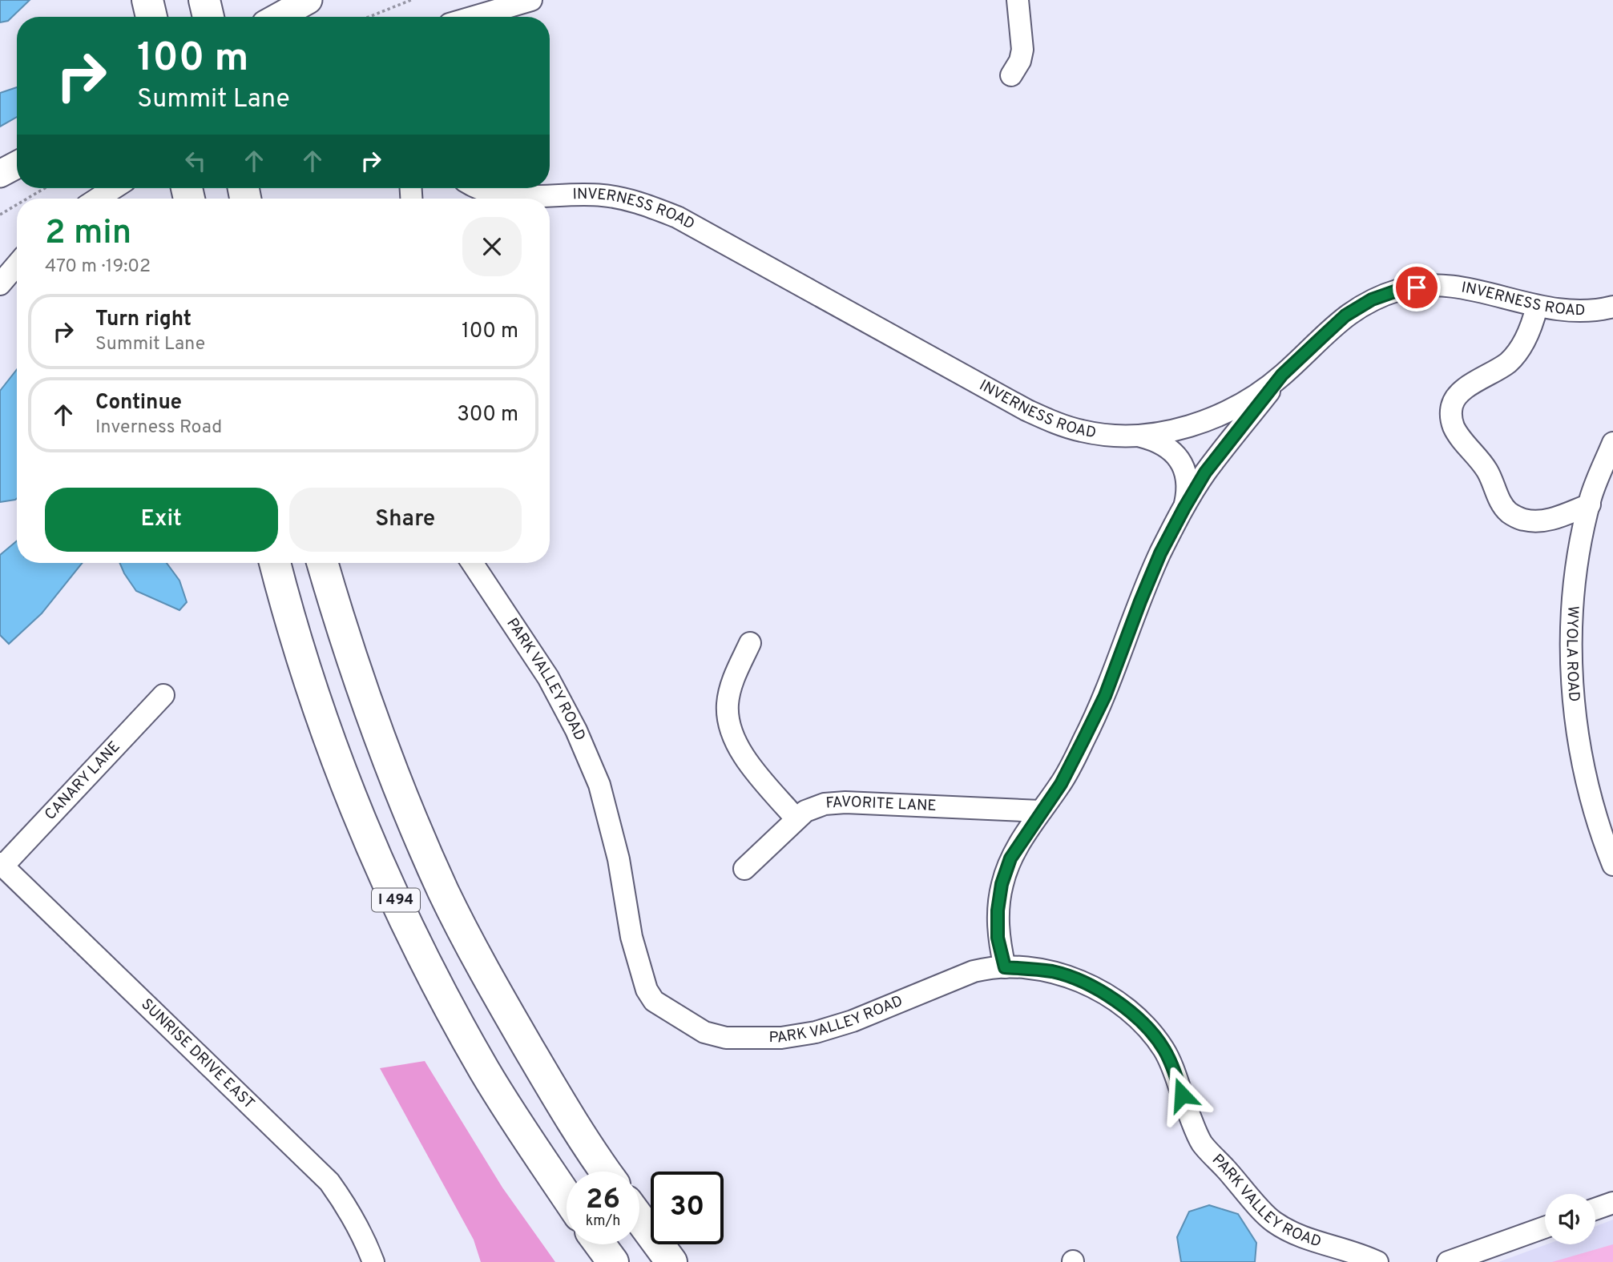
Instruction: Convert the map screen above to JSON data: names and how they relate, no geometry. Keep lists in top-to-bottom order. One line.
{"streets":{"highway":["I 494"],"street":["INVERNESS ROAD","WYOLA ROAD","PARK VALLEY ROAD","CANARY LANE","FAVORITE LANE","SUNRISE DRIVE EAST"]},"crossings":[["CANARY LANE","SUNRISE DRIVE EAST"]],"page":{"turn":["100 m","Summit Lane"],"heading":["2 min","470 m · 19:02"],"list":[{"name":"Turn right","note":"Summit Lane","value":"100 m"},{"name":"Continue","note":"Inverness Road","value":"300 m"}],"buttons":["Exit","Share"],"speed":"26 km/h","limit":"30"}}
